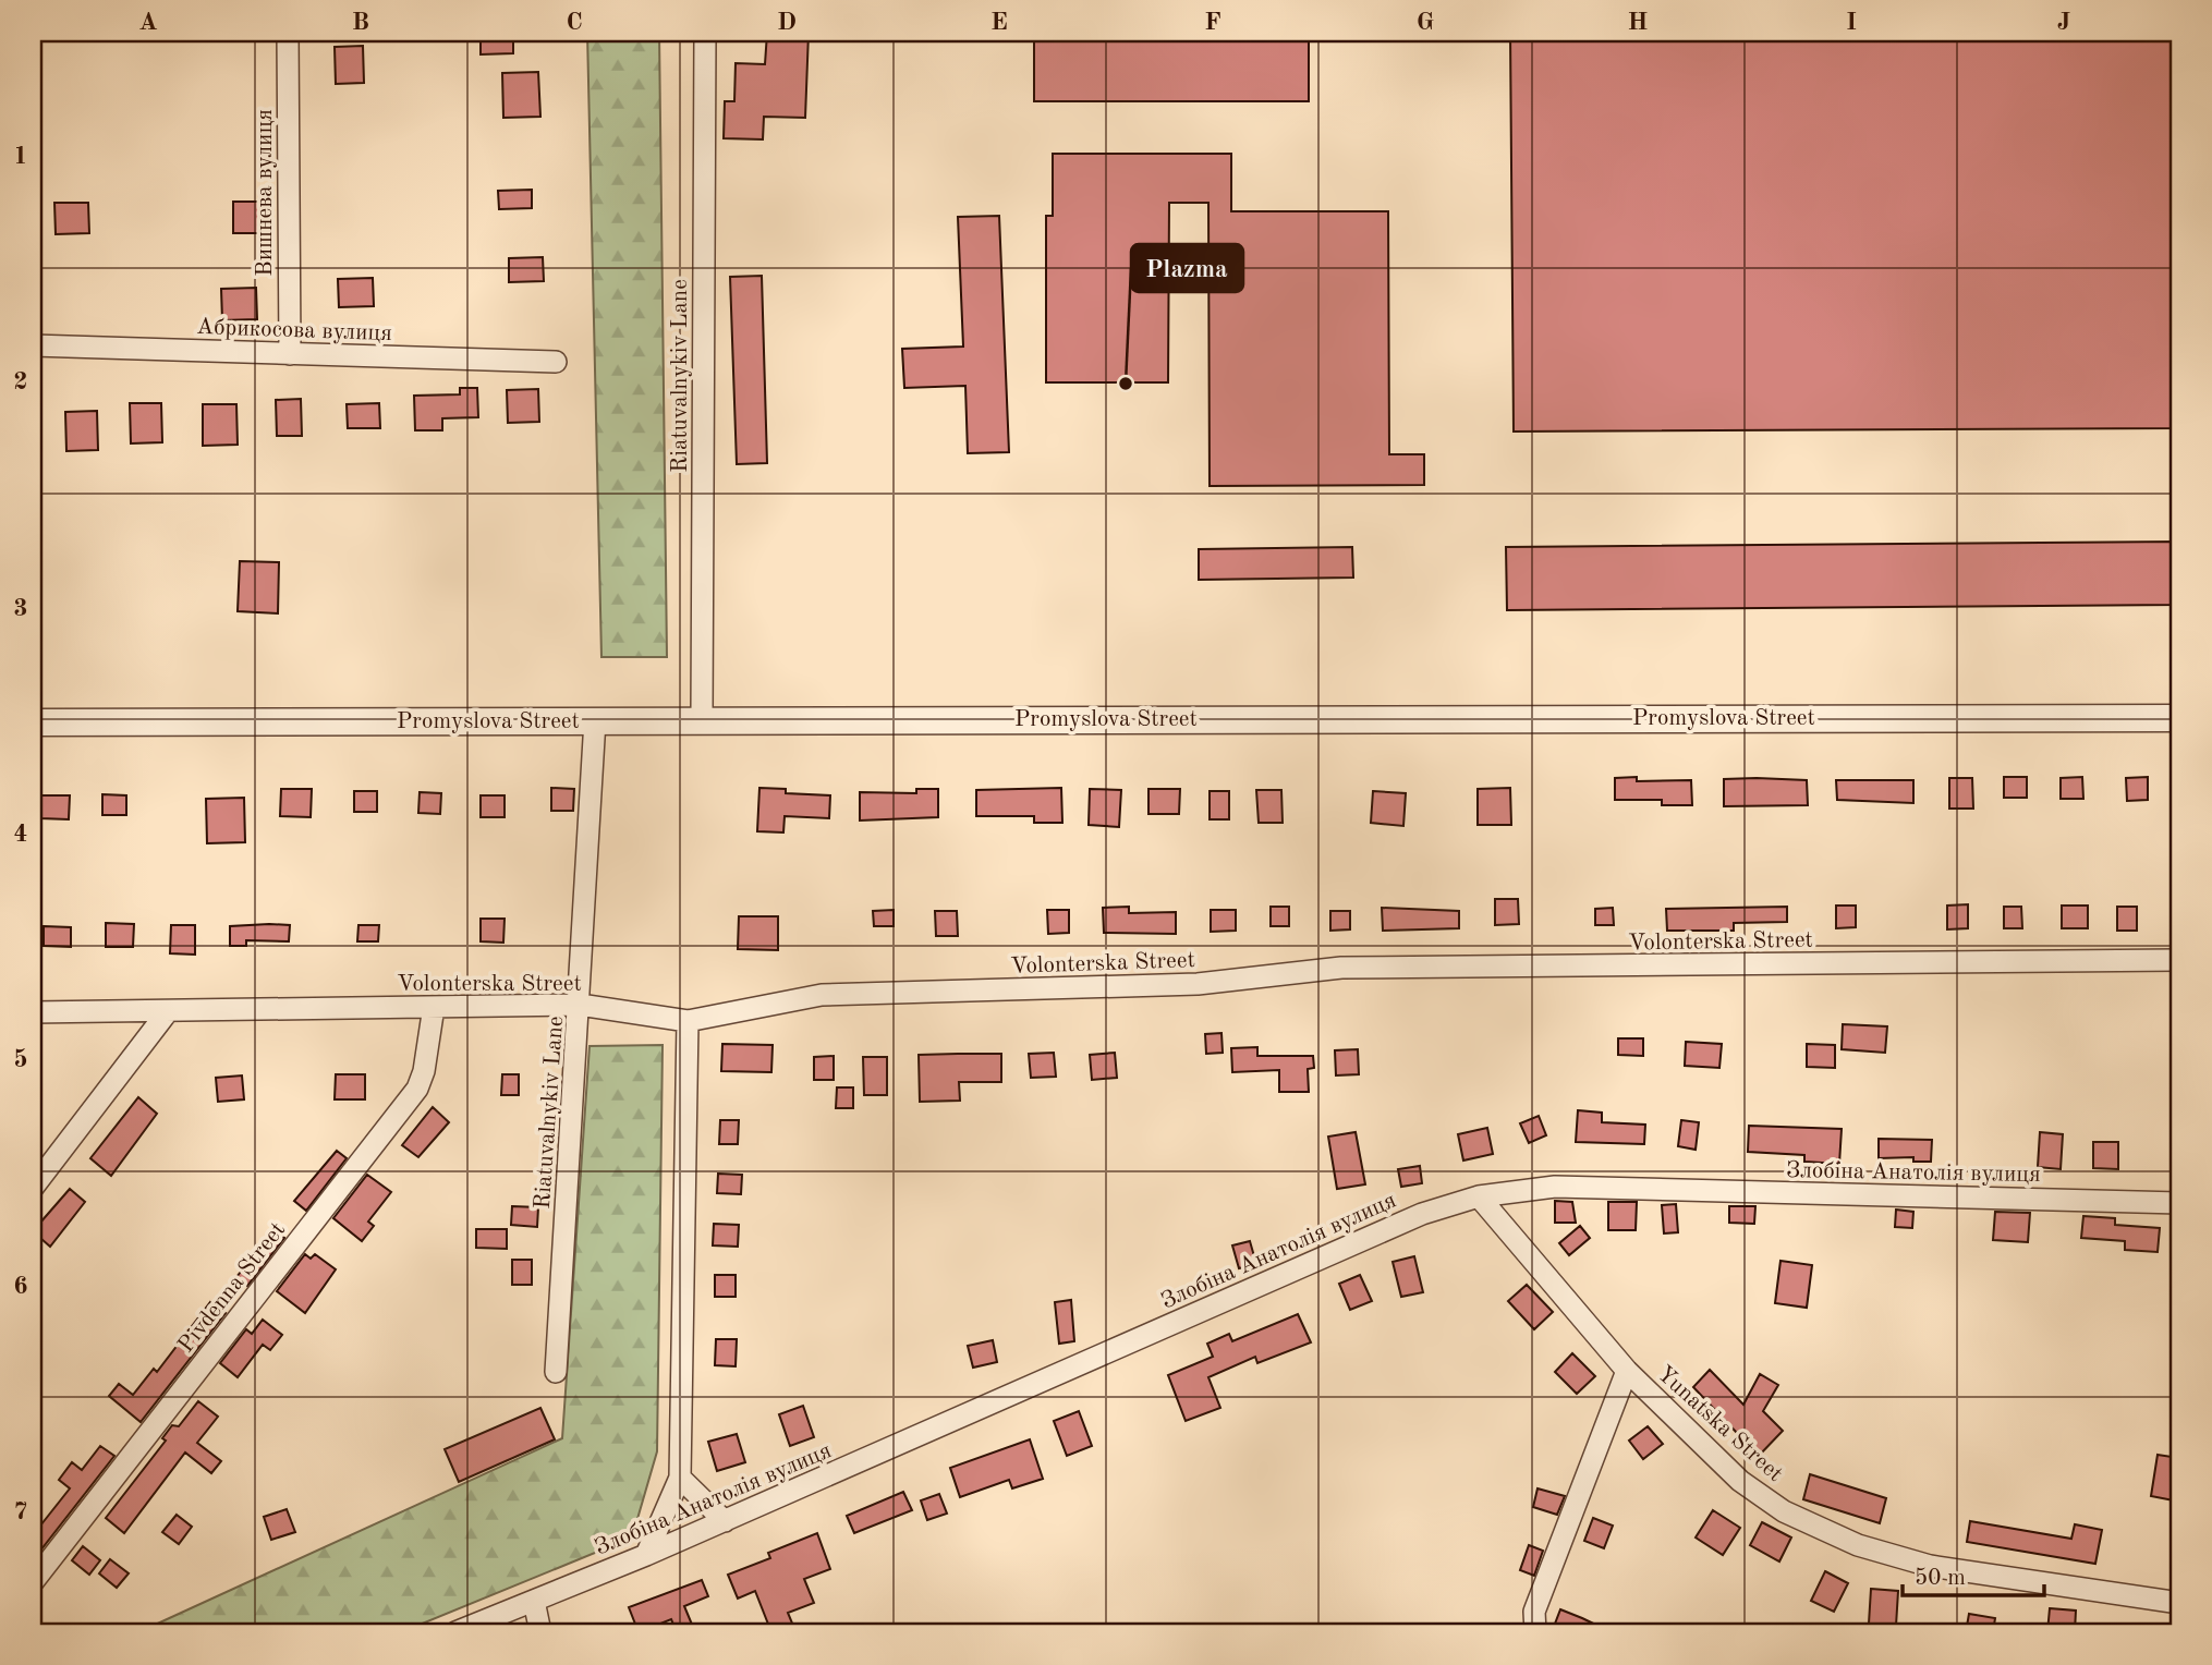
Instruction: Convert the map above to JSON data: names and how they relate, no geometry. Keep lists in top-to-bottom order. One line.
{"streets":{"street":["Вишнева вулиця","Абрикосова вулиця","Riatuvalnykiv Lane","Promyslova Street","Volonterska Street","Злобіна Анатолія вулиця","Pivdenna Street","Yunatska Street"]},"crossings":[["Вишнева вулиця","Абрикосова вулиця"],["Riatuvalnykiv Lane","Promyslova Street"],["Riatuvalnykiv Lane","Volonterska Street"],["Volonterska Street","Pivdenna Street"],["Злобіна Анатолія вулиця","Yunatska Street"]],"places":["Plazma"],"scale_bar":"50 m","grid":{"columns":["A","B","C","D","E","F","G","H","I","J"],"rows":["1","2","3","4","5","6","7"]}}
